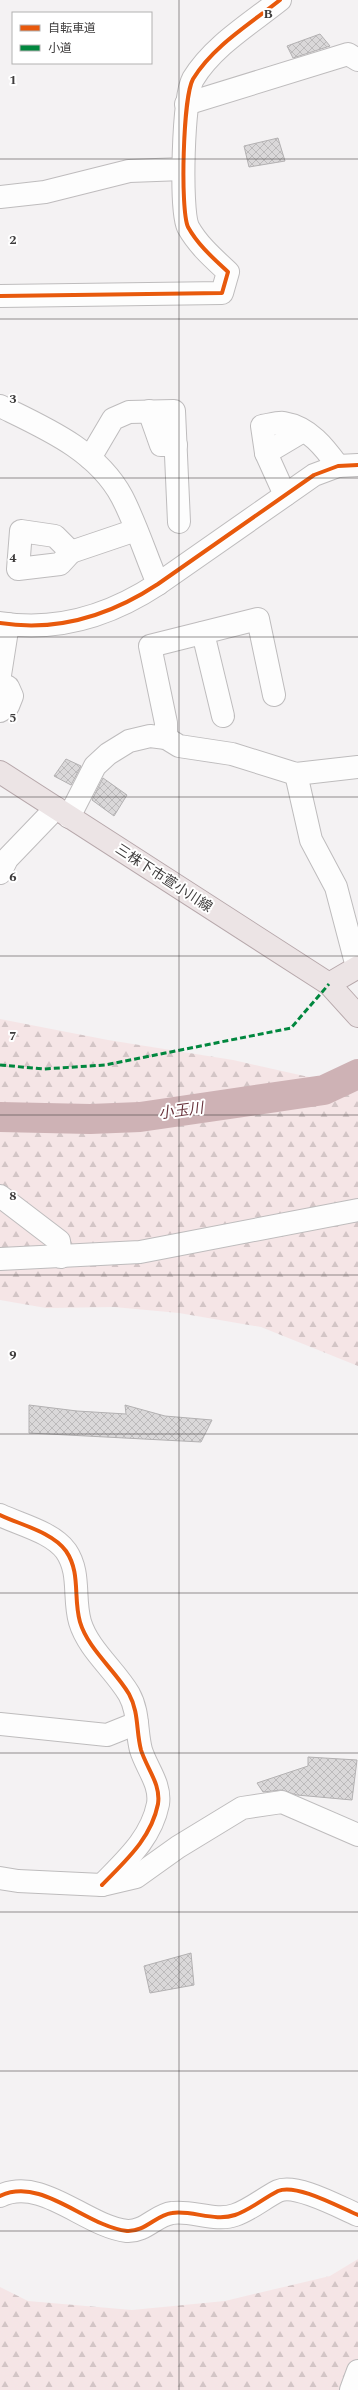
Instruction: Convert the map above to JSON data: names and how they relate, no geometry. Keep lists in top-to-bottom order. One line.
{"streets":{"main road":["三株下市萱小川線"]},"water":["小玉川"],"legend":["自転車道","小道"],"grid":{"columns":["B"],"rows":["1","2","3","4","5","6","7","8","9"]}}
